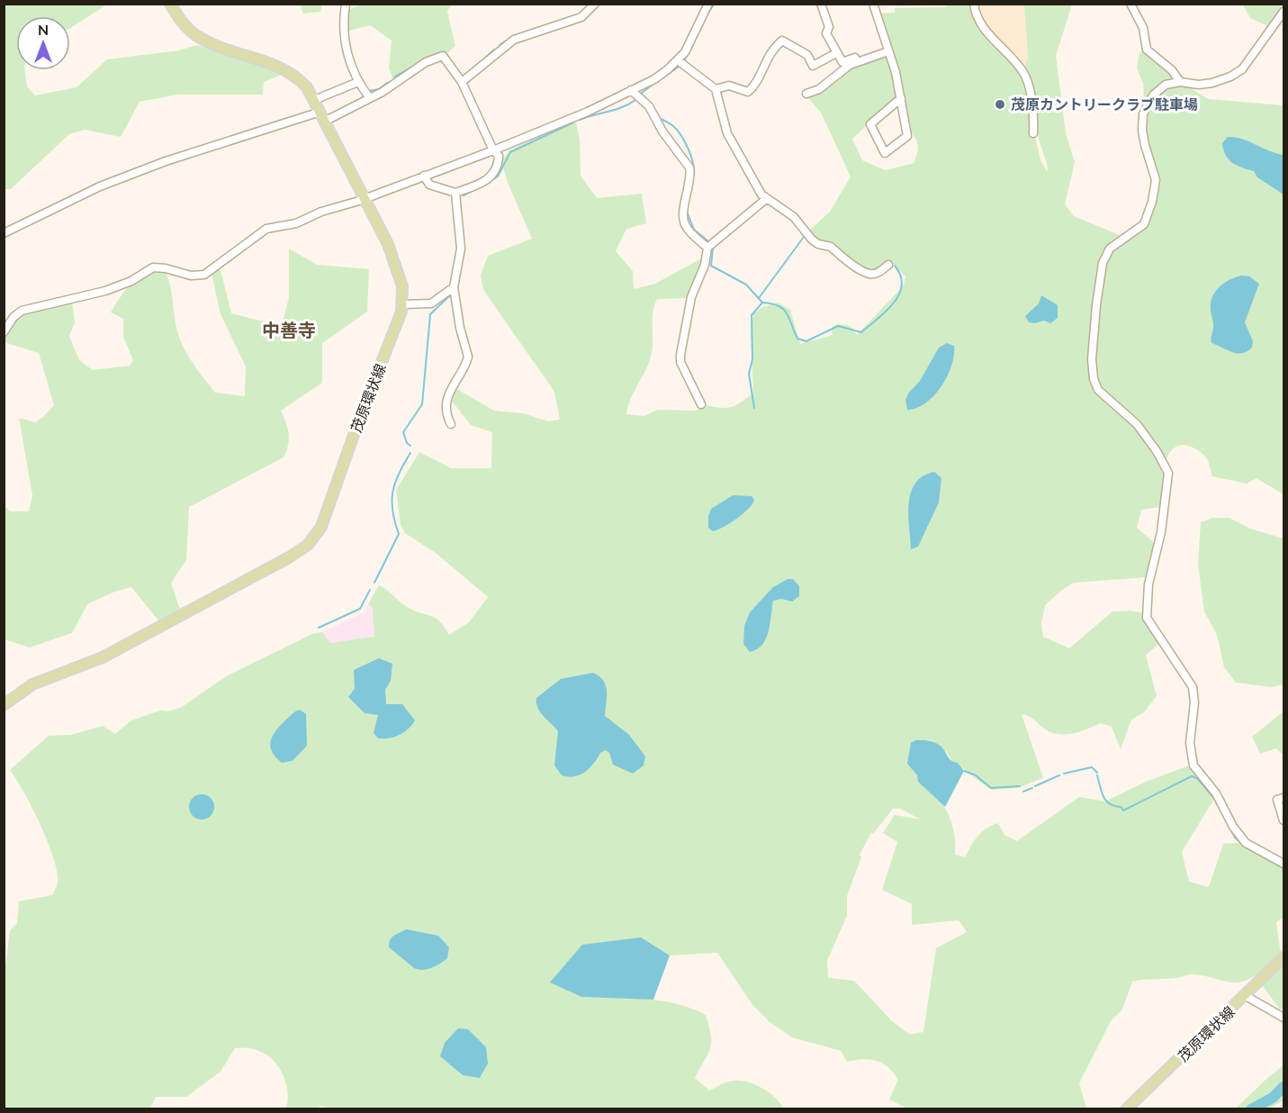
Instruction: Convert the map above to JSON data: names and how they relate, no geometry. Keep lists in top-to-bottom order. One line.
{"streets":{"main road":["茂原環状線"]},"districts":["中善寺"],"places":["茂原カントリークラブ駐車場"],"north":"top"}
